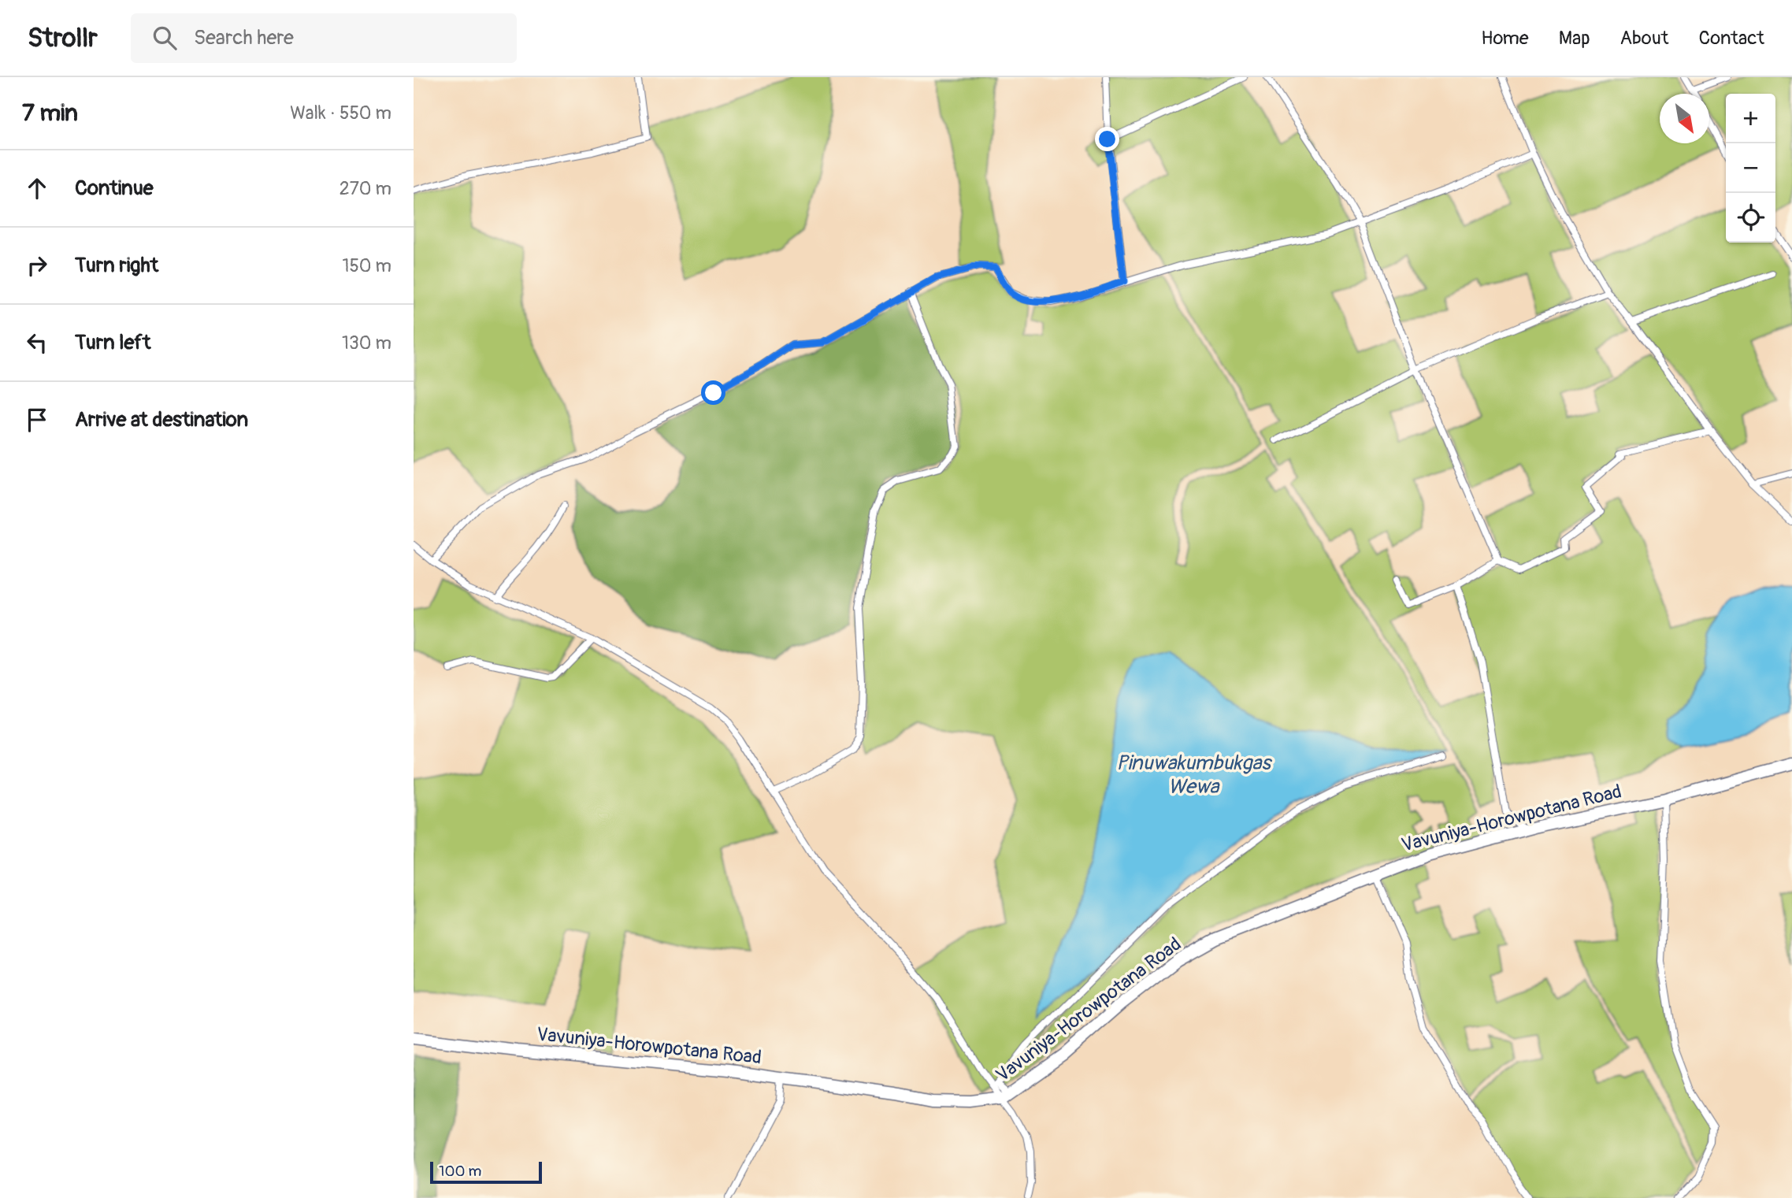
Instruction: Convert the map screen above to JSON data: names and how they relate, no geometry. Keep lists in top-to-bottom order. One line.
{"streets":{"highway":["Vavuniya-Horowpotana Road"]},"water":["Pinuwakumbukgas Wewa"],"scale_bar":"100 m","north":"bottom right","page":{"header":"Strollr","search":"Search here","nav":["Home","Map","About","Contact"],"heading":["7 min","Walk · 550 m"],"map_buttons":["+","−"],"list":[["Continue","270 m"],["Turn right","150 m"],["Turn left","130 m"],"Arrive at destination"],"scale":"100 m"}}
